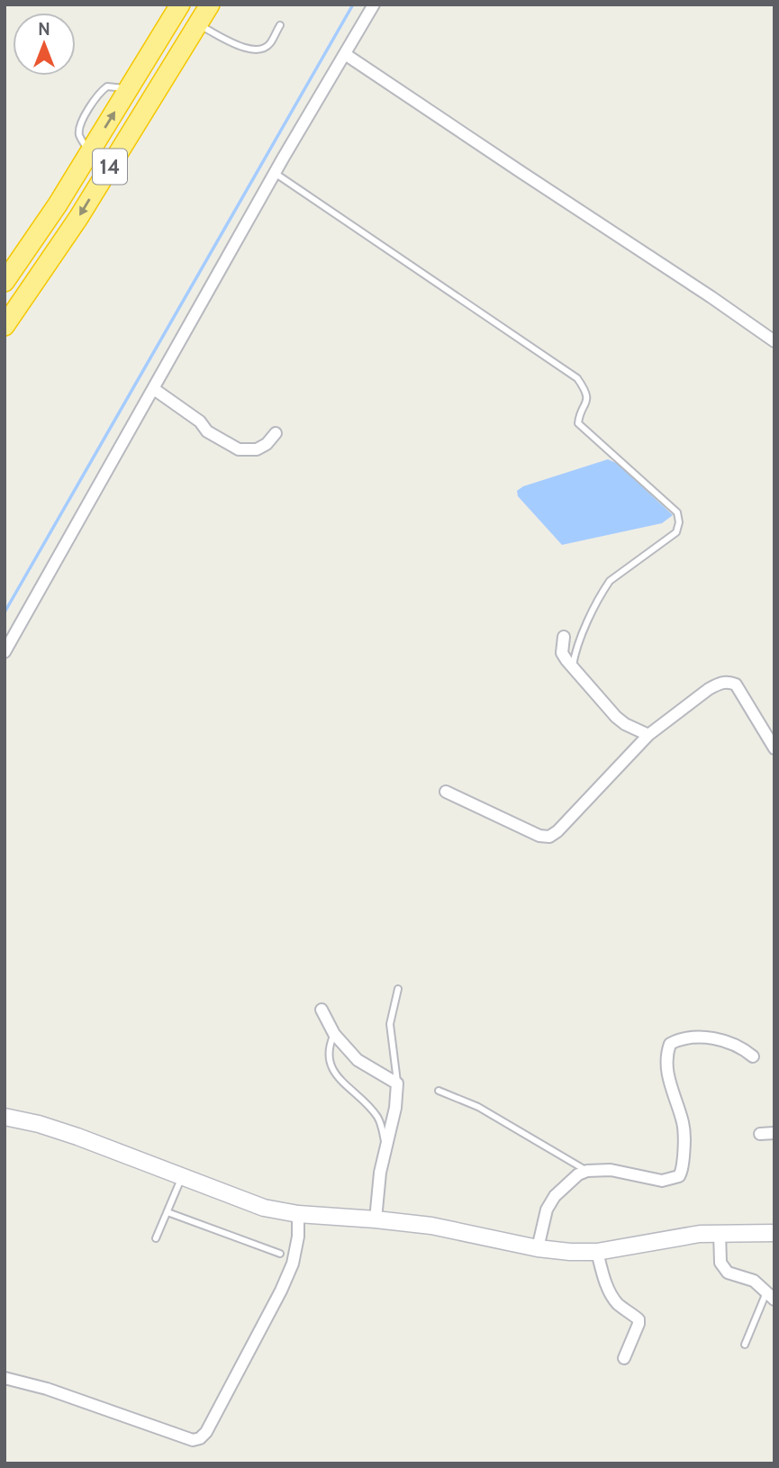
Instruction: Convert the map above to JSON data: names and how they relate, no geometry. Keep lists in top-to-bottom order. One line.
{"streets":{"highway":["14"]},"north":"top"}
